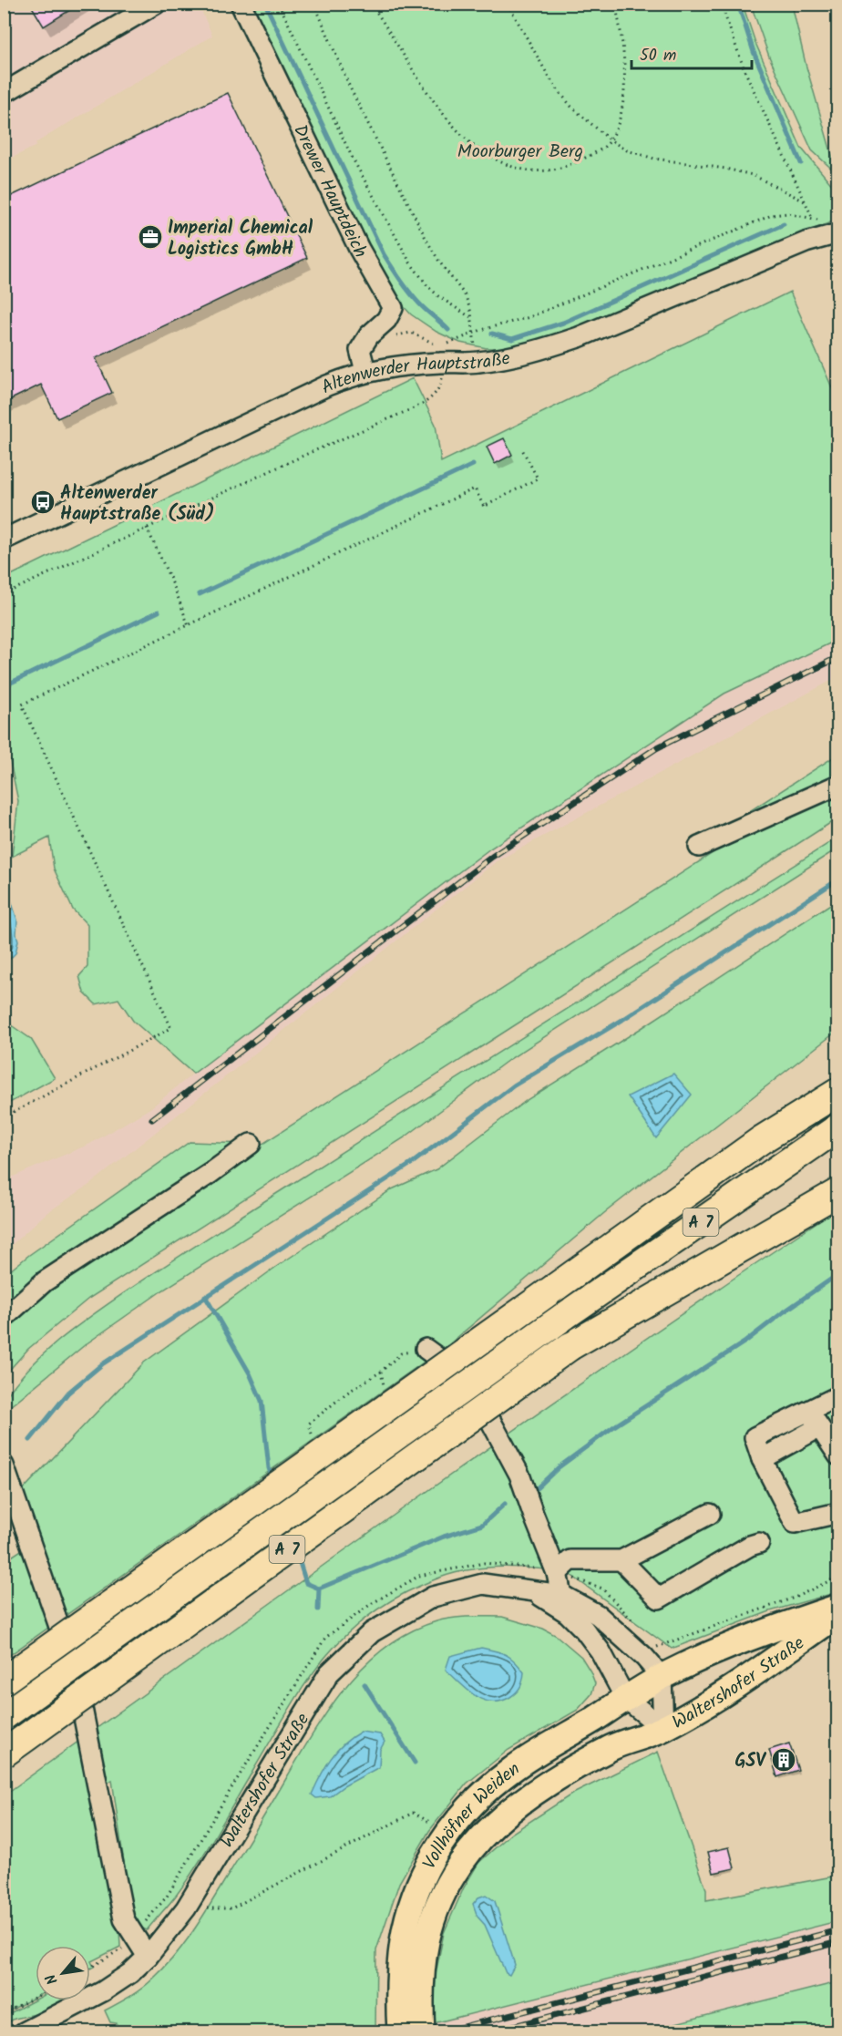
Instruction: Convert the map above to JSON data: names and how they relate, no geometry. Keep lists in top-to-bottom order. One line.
{"streets":{"highway":["A 7"],"main road":["Waltershofer Straße","Vollhöfner Weiden"],"street":["Drewer Hauptdeich","Altenwerder Hauptstraße"]},"crossings":[["Drewer Hauptdeich","Altenwerder Hauptstraße"],["Waltershofer Straße","Vollhöfner Weiden"]],"parks":["Moorburger Berg"],"places":{"office":["Imperial Chemical Logistics GmbH"],"bus stop":["Altenwerder Hauptstraße (Süd)"],"building":["GSV"]},"scale_bar":"50 m","north":"bottom left"}
